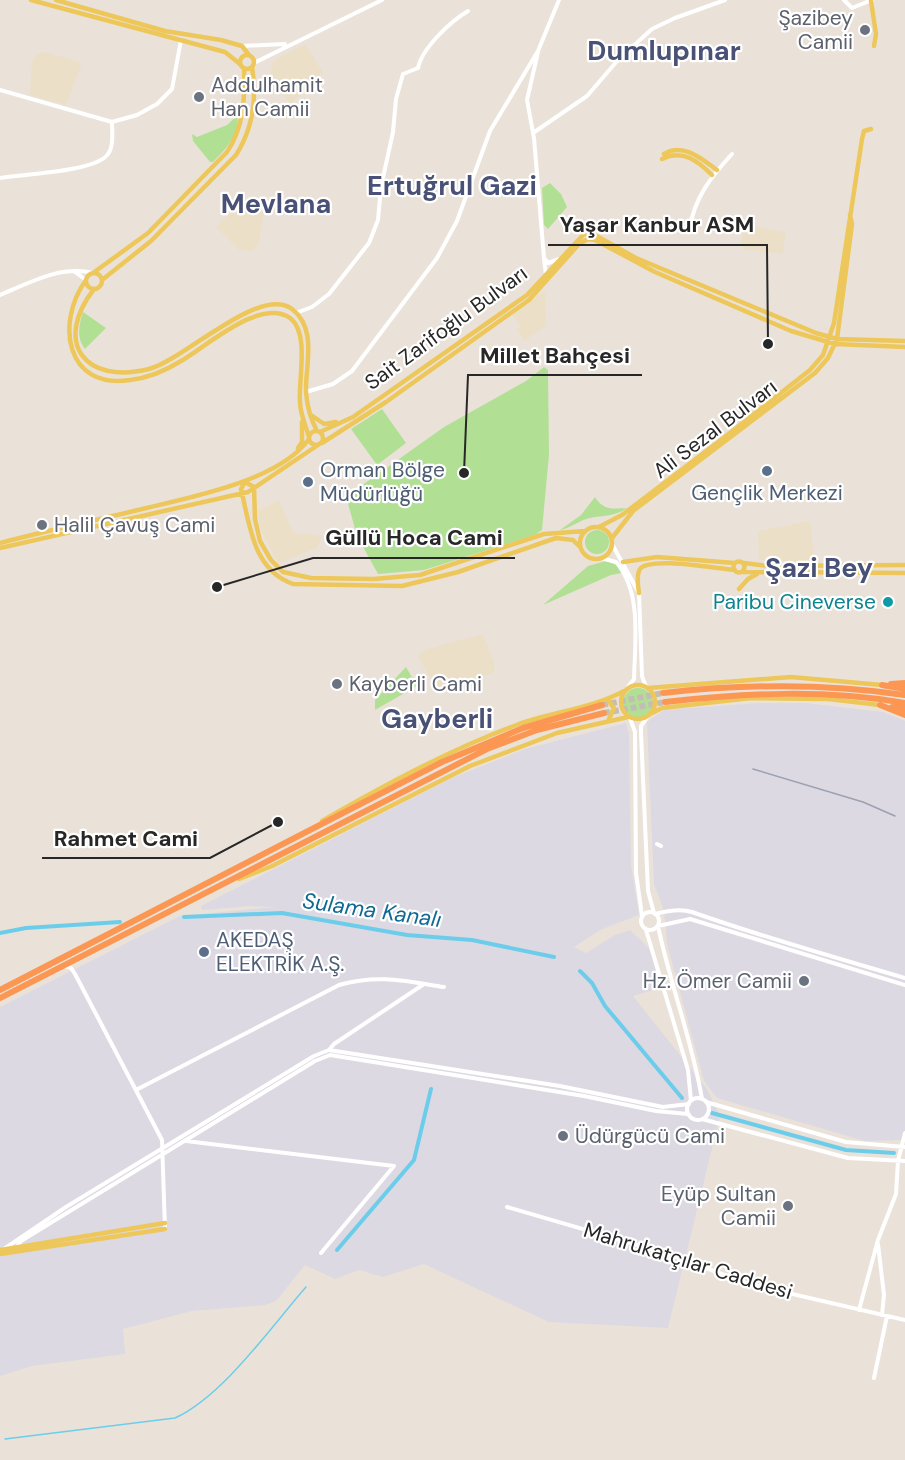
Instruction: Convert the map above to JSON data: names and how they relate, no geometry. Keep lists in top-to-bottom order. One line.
{"streets":{"main road":["Sait Zarifoğlu Bulvarı","Ali Sezal Bulvarı"],"street":["Mahrukatçılar Caddesi"]},"crossings":[["Sait Zarifoğlu Bulvarı","Ali Sezal Bulvarı"]],"districts":["Dumlupınar","Ertuğrul Gazi","Mevlana","Şazi Bey","Gayberli"],"water":["Sulama Kanalı"],"places":["Şazibey Camii","Addulhamit Han Camii","Yaşar Kanbur ASM","Gençlik Merkezi","Millet Bahçesi","Orman Bölge Müdürlüğü","Halil Çavuş Cami","Güllü Hoca Cami","Paribu Cineverse","Kayberli Cami","Rahmet Cami","AKEDAŞ ELEKTRİK A.Ş.","Hz. Ömer Camii","Üdürgücü Cami","Eyüp Sultan Camii"]}
